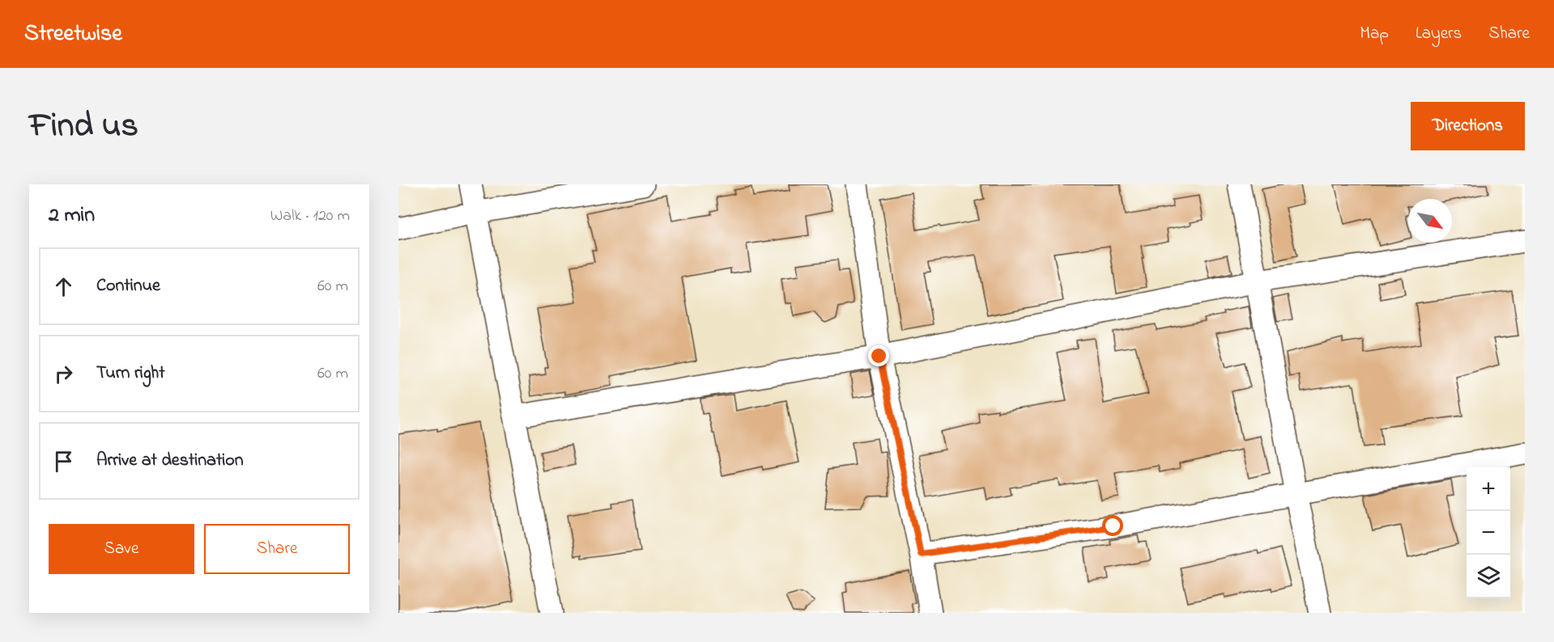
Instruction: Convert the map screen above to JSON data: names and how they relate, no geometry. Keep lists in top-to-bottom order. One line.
{"north":"bottom right","page":{"header":"Streetwise","nav":["Map","Layers","Share"],"title":"Find us","buttons":["Directions",["Save","Share"]],"heading":["2 min","Walk · 120 m"],"list":[["Continue","60 m"],["Turn right","60 m"],"Arrive at destination"],"map_buttons":["+","−"]}}
